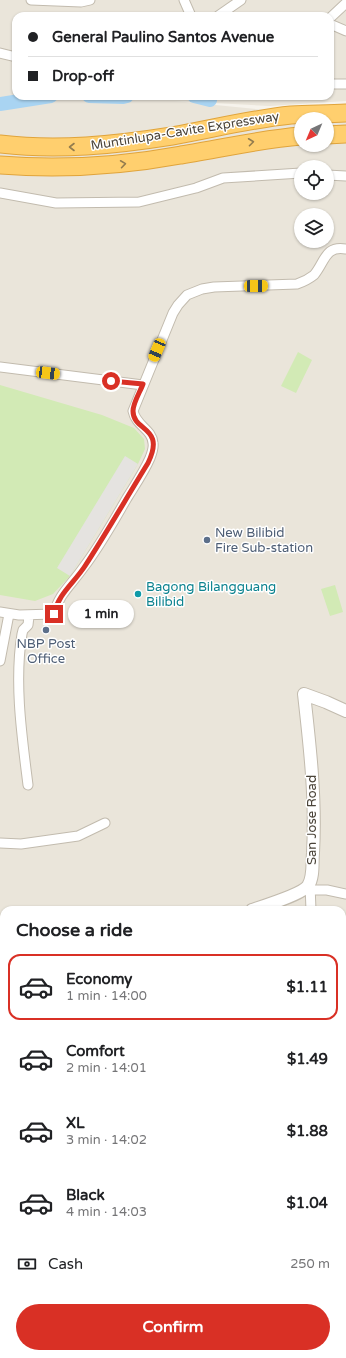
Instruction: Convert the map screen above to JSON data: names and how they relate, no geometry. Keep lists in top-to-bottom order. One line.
{"streets":{"highway":["Muntinlupa-Cavite Expressway"],"street":["San Jose Road"]},"places":["New Bilibid Fire Sub-station","Bagong Bilangguang Bilibid","NBP Post Office"],"north":"bottom left","page":{"banner":["General Paulino Santos Avenue","Drop-off"],"bubble":"1 min","heading":"Choose a ride","list":[{"name":"Economy","note":"1 min · 14:00","value":"$1.11"},{"name":"Comfort","note":"2 min · 14:01","value":"$1.49"},{"name":"XL","note":"3 min · 14:02","value":"$1.88"},{"name":"Black","note":"4 min · 14:03","value":"$1.04"}],"pay":["Cash","250 m"],"buttons":"Confirm"}}
